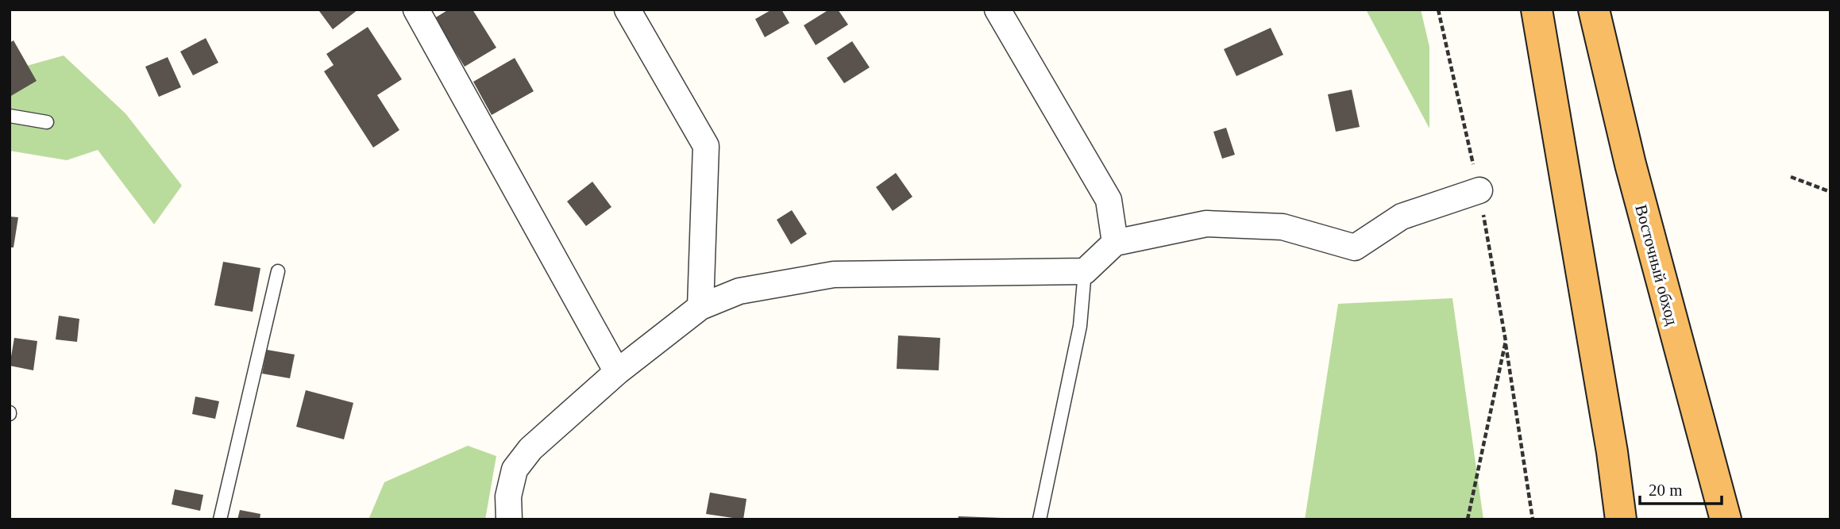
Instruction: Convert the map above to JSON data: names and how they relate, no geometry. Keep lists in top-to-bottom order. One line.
{"streets":{"highway":["Восточный обход"]},"scale_bar":"20 m"}
